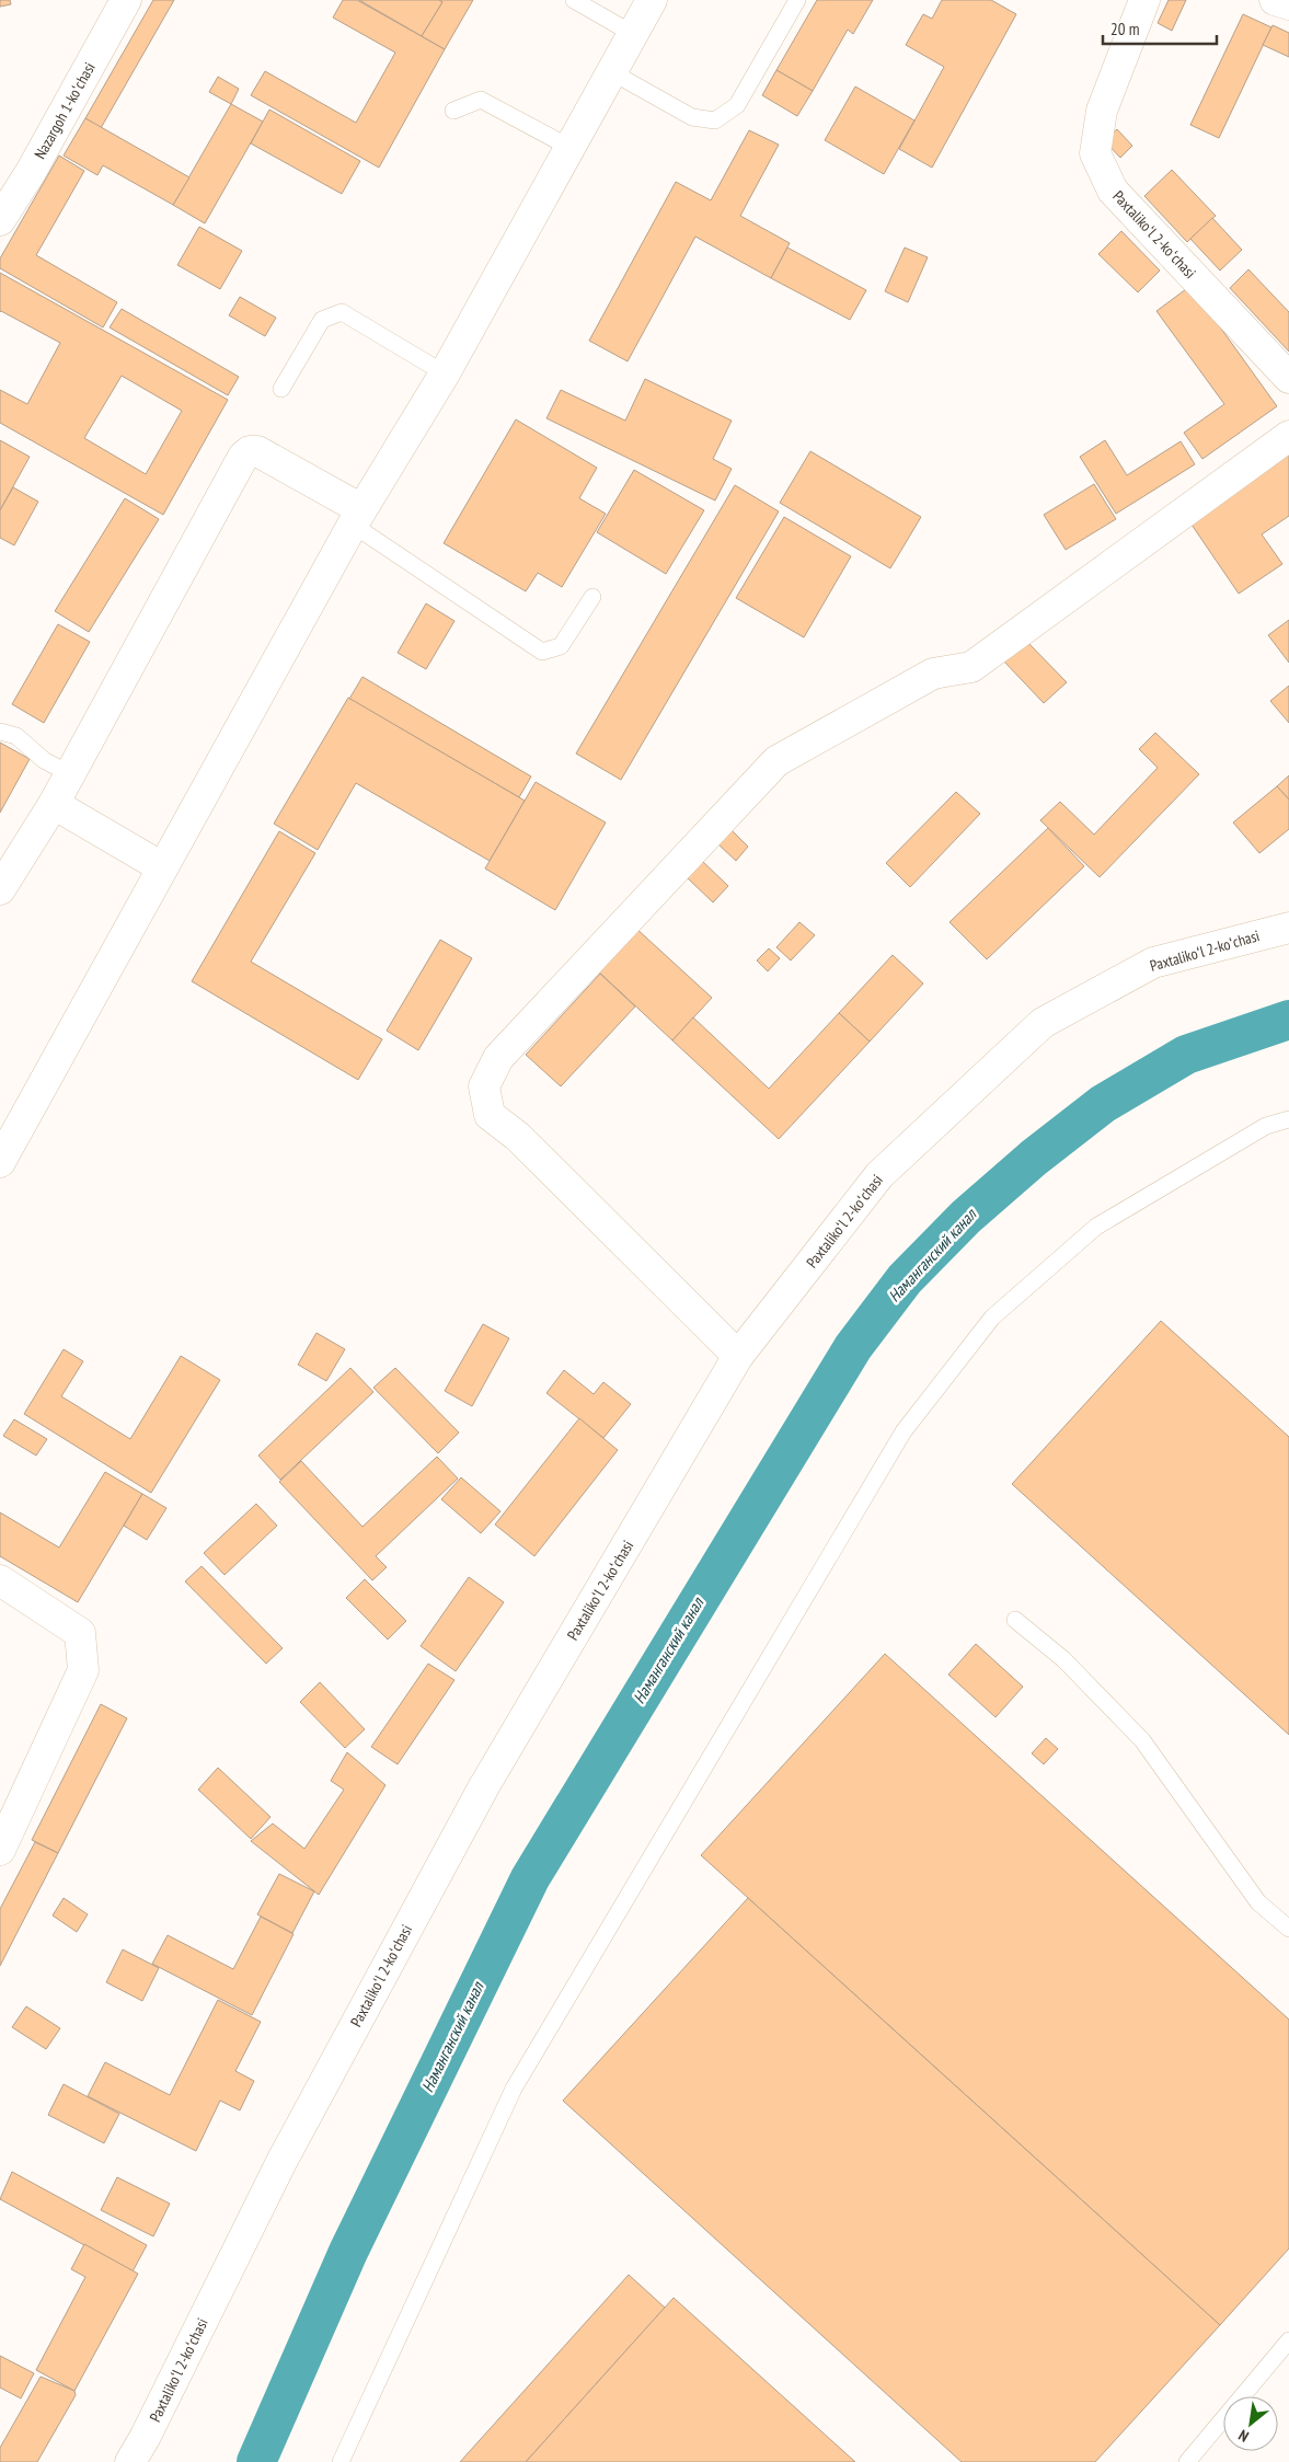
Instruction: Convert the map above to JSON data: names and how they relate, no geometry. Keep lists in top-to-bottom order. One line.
{"streets":{"street":["Nazargoh 1-koʻchasi","Paxtalikoʻl 2-koʻchasi"]},"water":["Наманганский канал"],"scale_bar":"20 m","north":"bottom left"}
